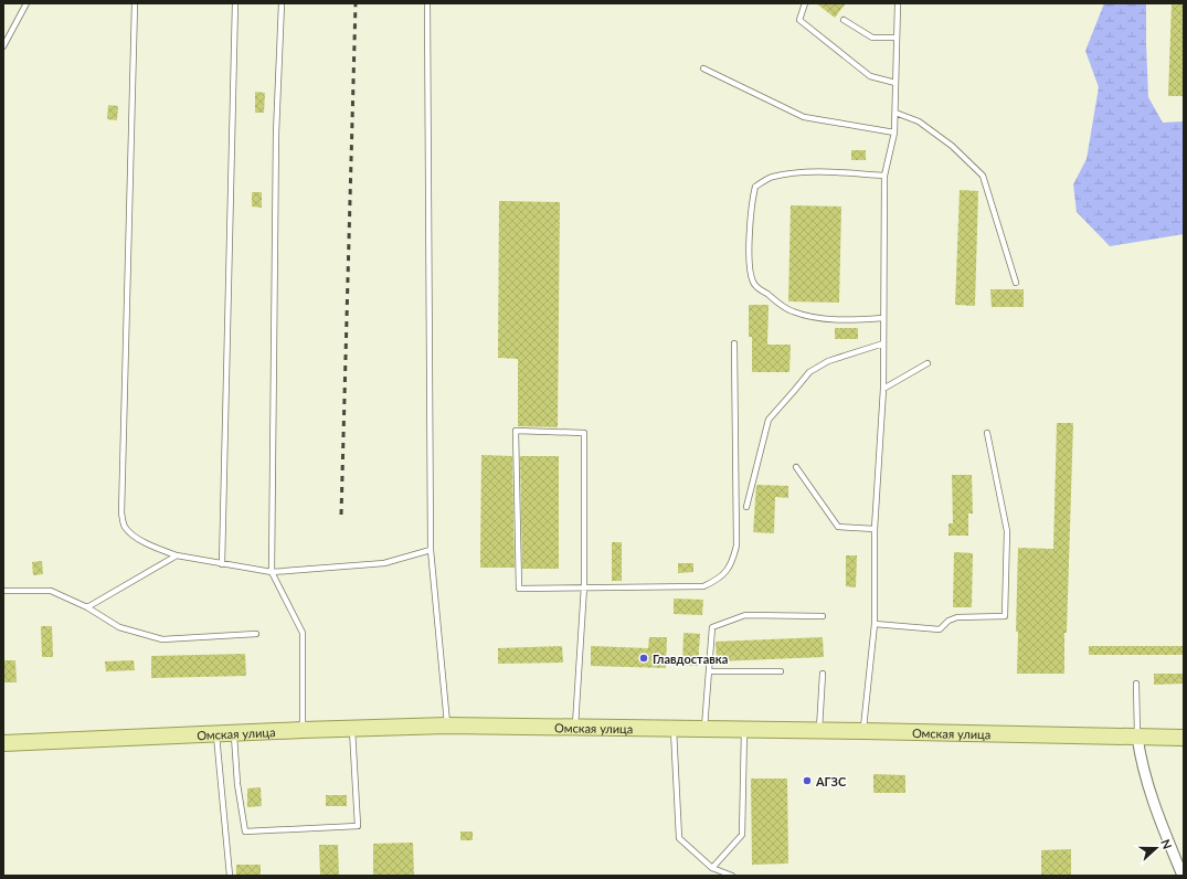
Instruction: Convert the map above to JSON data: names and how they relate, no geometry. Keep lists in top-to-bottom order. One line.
{"streets":{"main road":["Омская улица"]},"places":["Главдоставка","АГЗС"],"north":"right"}
